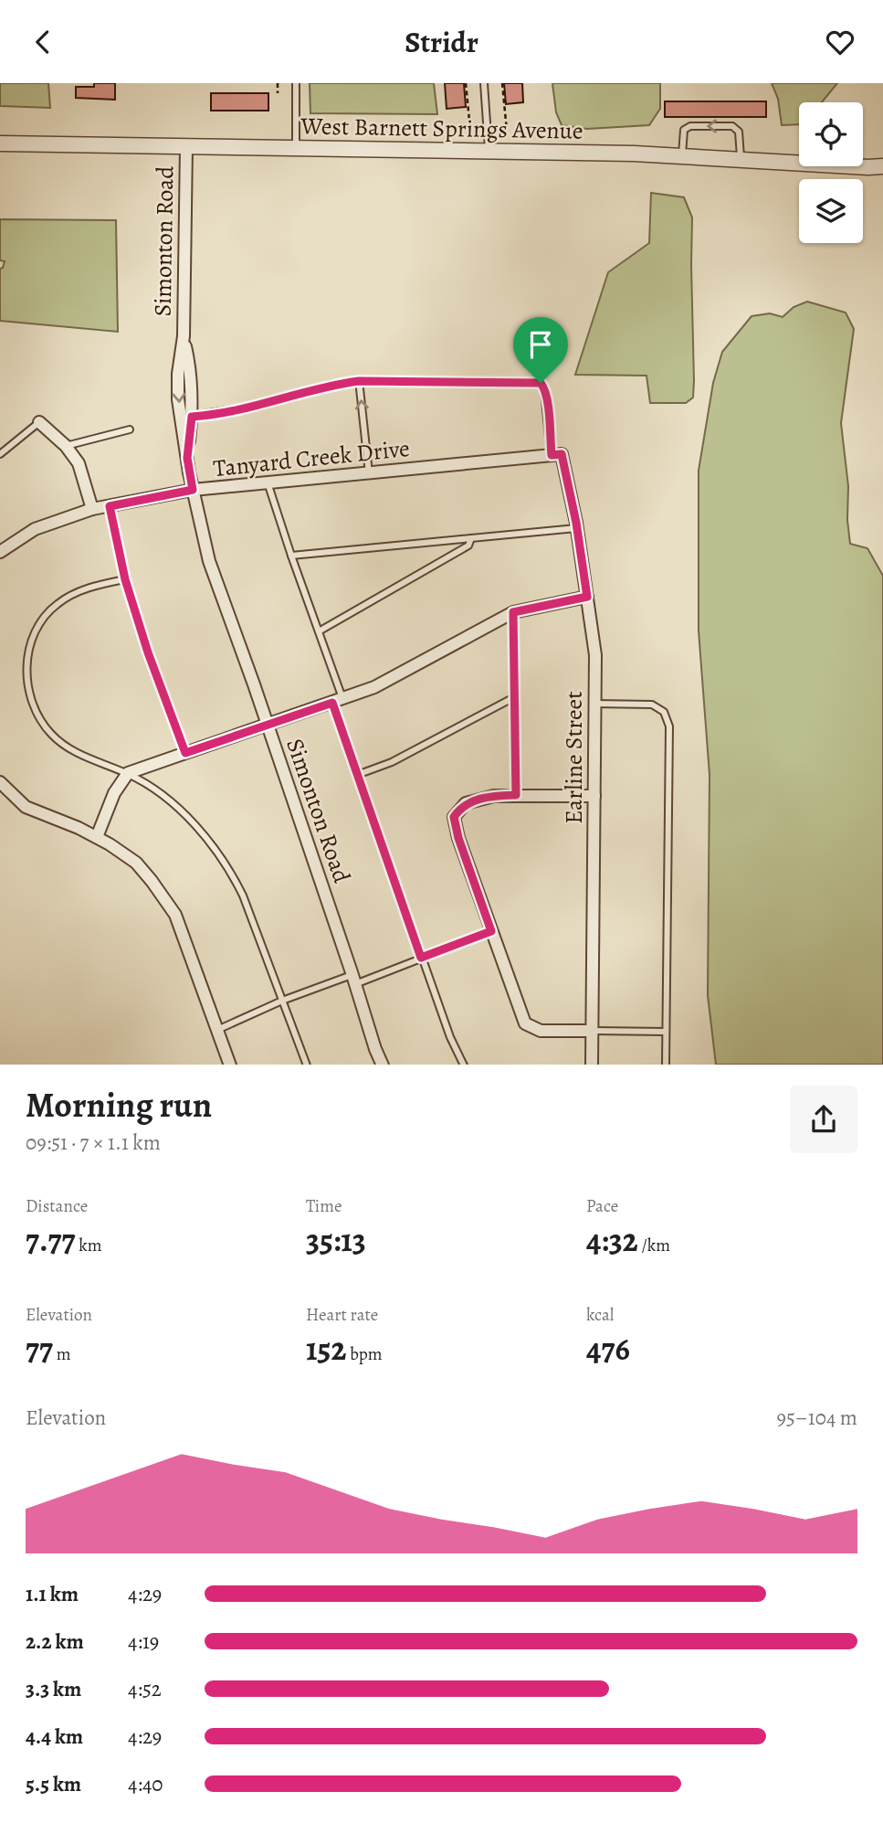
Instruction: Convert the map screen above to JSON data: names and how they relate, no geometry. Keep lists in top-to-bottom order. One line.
{"streets":{"street":["West Barnett Springs Avenue","Simonton Road","Tanyard Creek Drive","Earline Street"]},"crossings":[["West Barnett Springs Avenue","Simonton Road"],["Simonton Road","Tanyard Creek Drive"],["Tanyard Creek Drive","Earline Street"]],"page":{"header":"Stridr","heading":["Morning run","09:51 · 7 × 1.1 km"],"stats":[["Distance","7.77 km"],["Time","35:13"],["Pace","4:32 /km"],["Elevation","77 m"],["Heart rate","152 bpm"],["kcal","476"]],"chart":["Elevation","95–104 m"],"list":[{"name":"1.1 km","note":"4:29"},{"name":"2.2 km","note":"4:19"},{"name":"3.3 km","note":"4:52"},{"name":"4.4 km","note":"4:29"},{"name":"5.5 km","note":"4:40"}]}}
